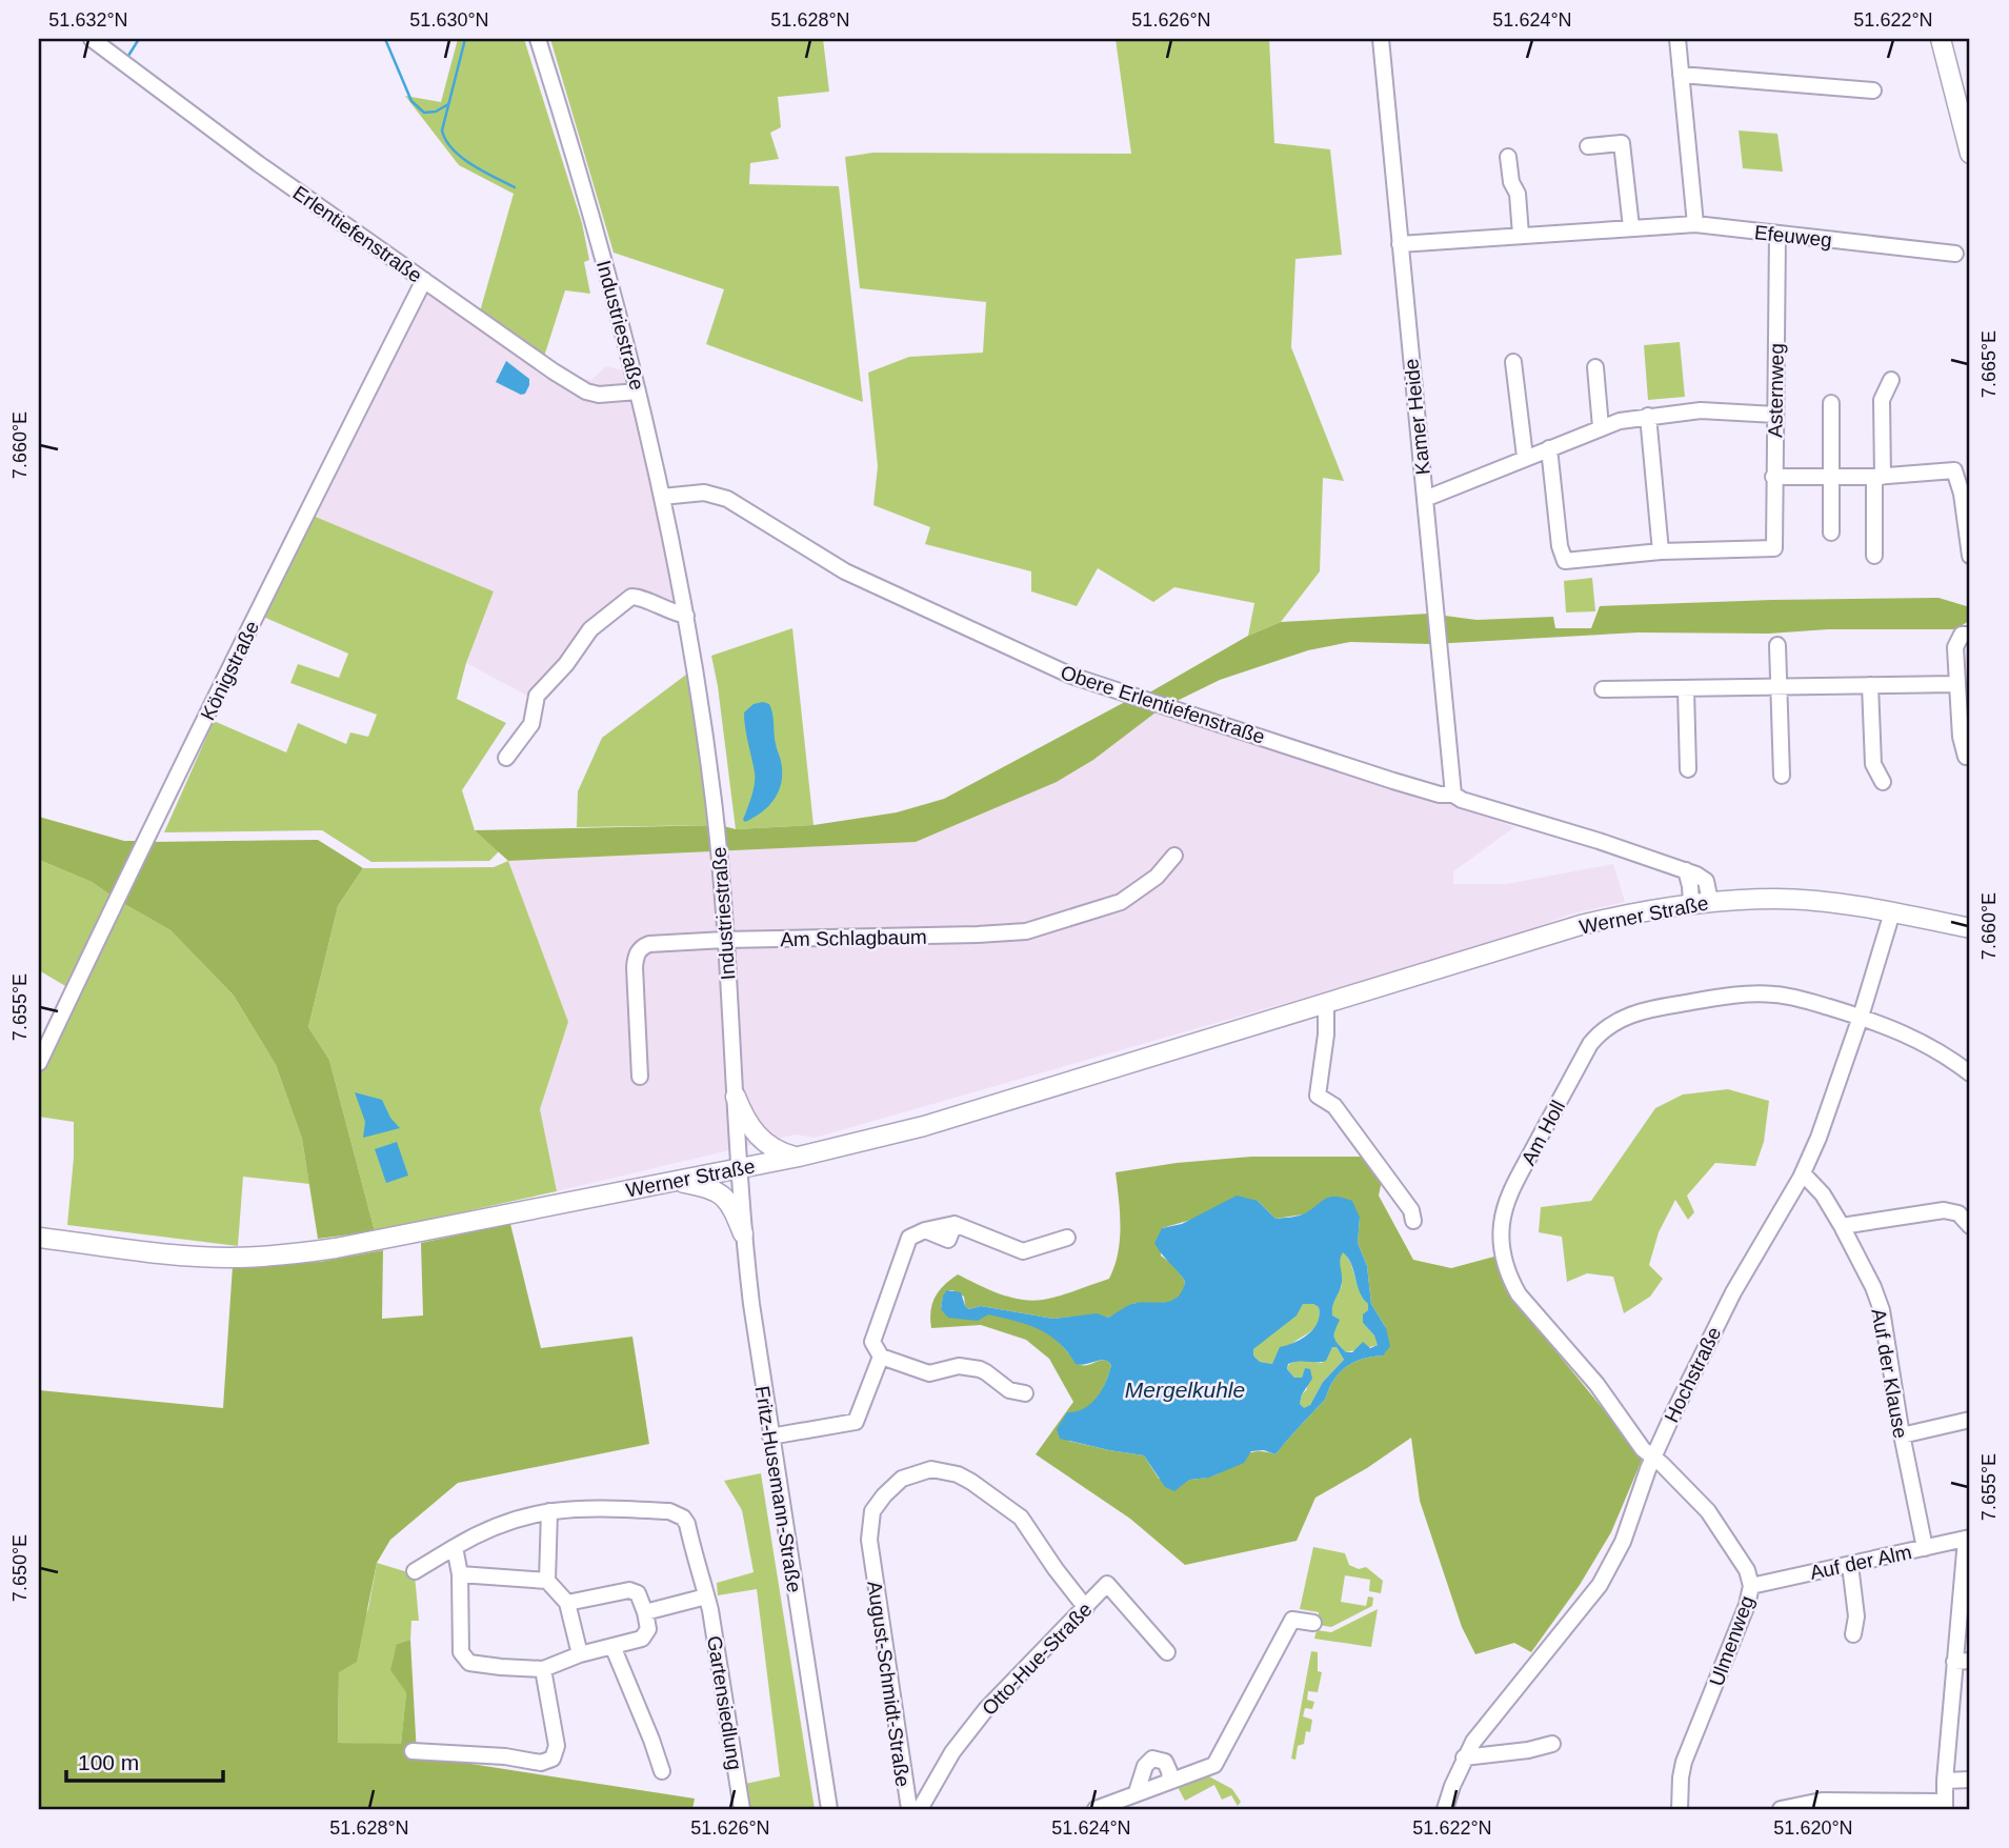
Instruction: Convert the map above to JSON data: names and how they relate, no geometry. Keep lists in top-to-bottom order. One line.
{"streets":{"main road":["Werner Straße"],"street":["Erlentiefenstraße","Efeuweg","Industriestraße","Asternweg","Kamer Heide","Königstraße","Obere Erlentiefenstraße","Am Schlagbaum","Am Holl","Auf der Klause","Hochstraße","Fritz-Husemann-Straße","Auf der Alm","Ulmenweg","Otto-Hue-Straße","August-Schmidt-Straße","Gartensiedlung"]},"crossings":[["Erlentiefenstraße","Industriestraße"],["Erlentiefenstraße","Königstraße"],["Efeuweg","Asternweg"],["Efeuweg","Kamer Heide"],["Industriestraße","Obere Erlentiefenstraße"],["Industriestraße","Werner Straße"],["Industriestraße","Am Schlagbaum"],["Industriestraße","Fritz-Husemann-Straße"],["Kamer Heide","Obere Erlentiefenstraße"],["Obere Erlentiefenstraße","Werner Straße"],["Werner Straße","Hochstraße"],["Werner Straße","Fritz-Husemann-Straße"],["Am Holl","Hochstraße"],["Am Holl","Ulmenweg"],["Auf der Klause","Hochstraße"],["Auf der Klause","Auf der Alm"],["Hochstraße","Ulmenweg"],["Auf der Alm","Ulmenweg"],["Otto-Hue-Straße","August-Schmidt-Straße"]],"water":["Mergelkuhle"],"scale_bar":"100 m","coordinates":["51.632°N","51.630°N","51.628°N","51.626°N","51.624°N","51.622°N","7.665°E","7.660°E","7.655°E","7.650°E","51.620°N"]}
